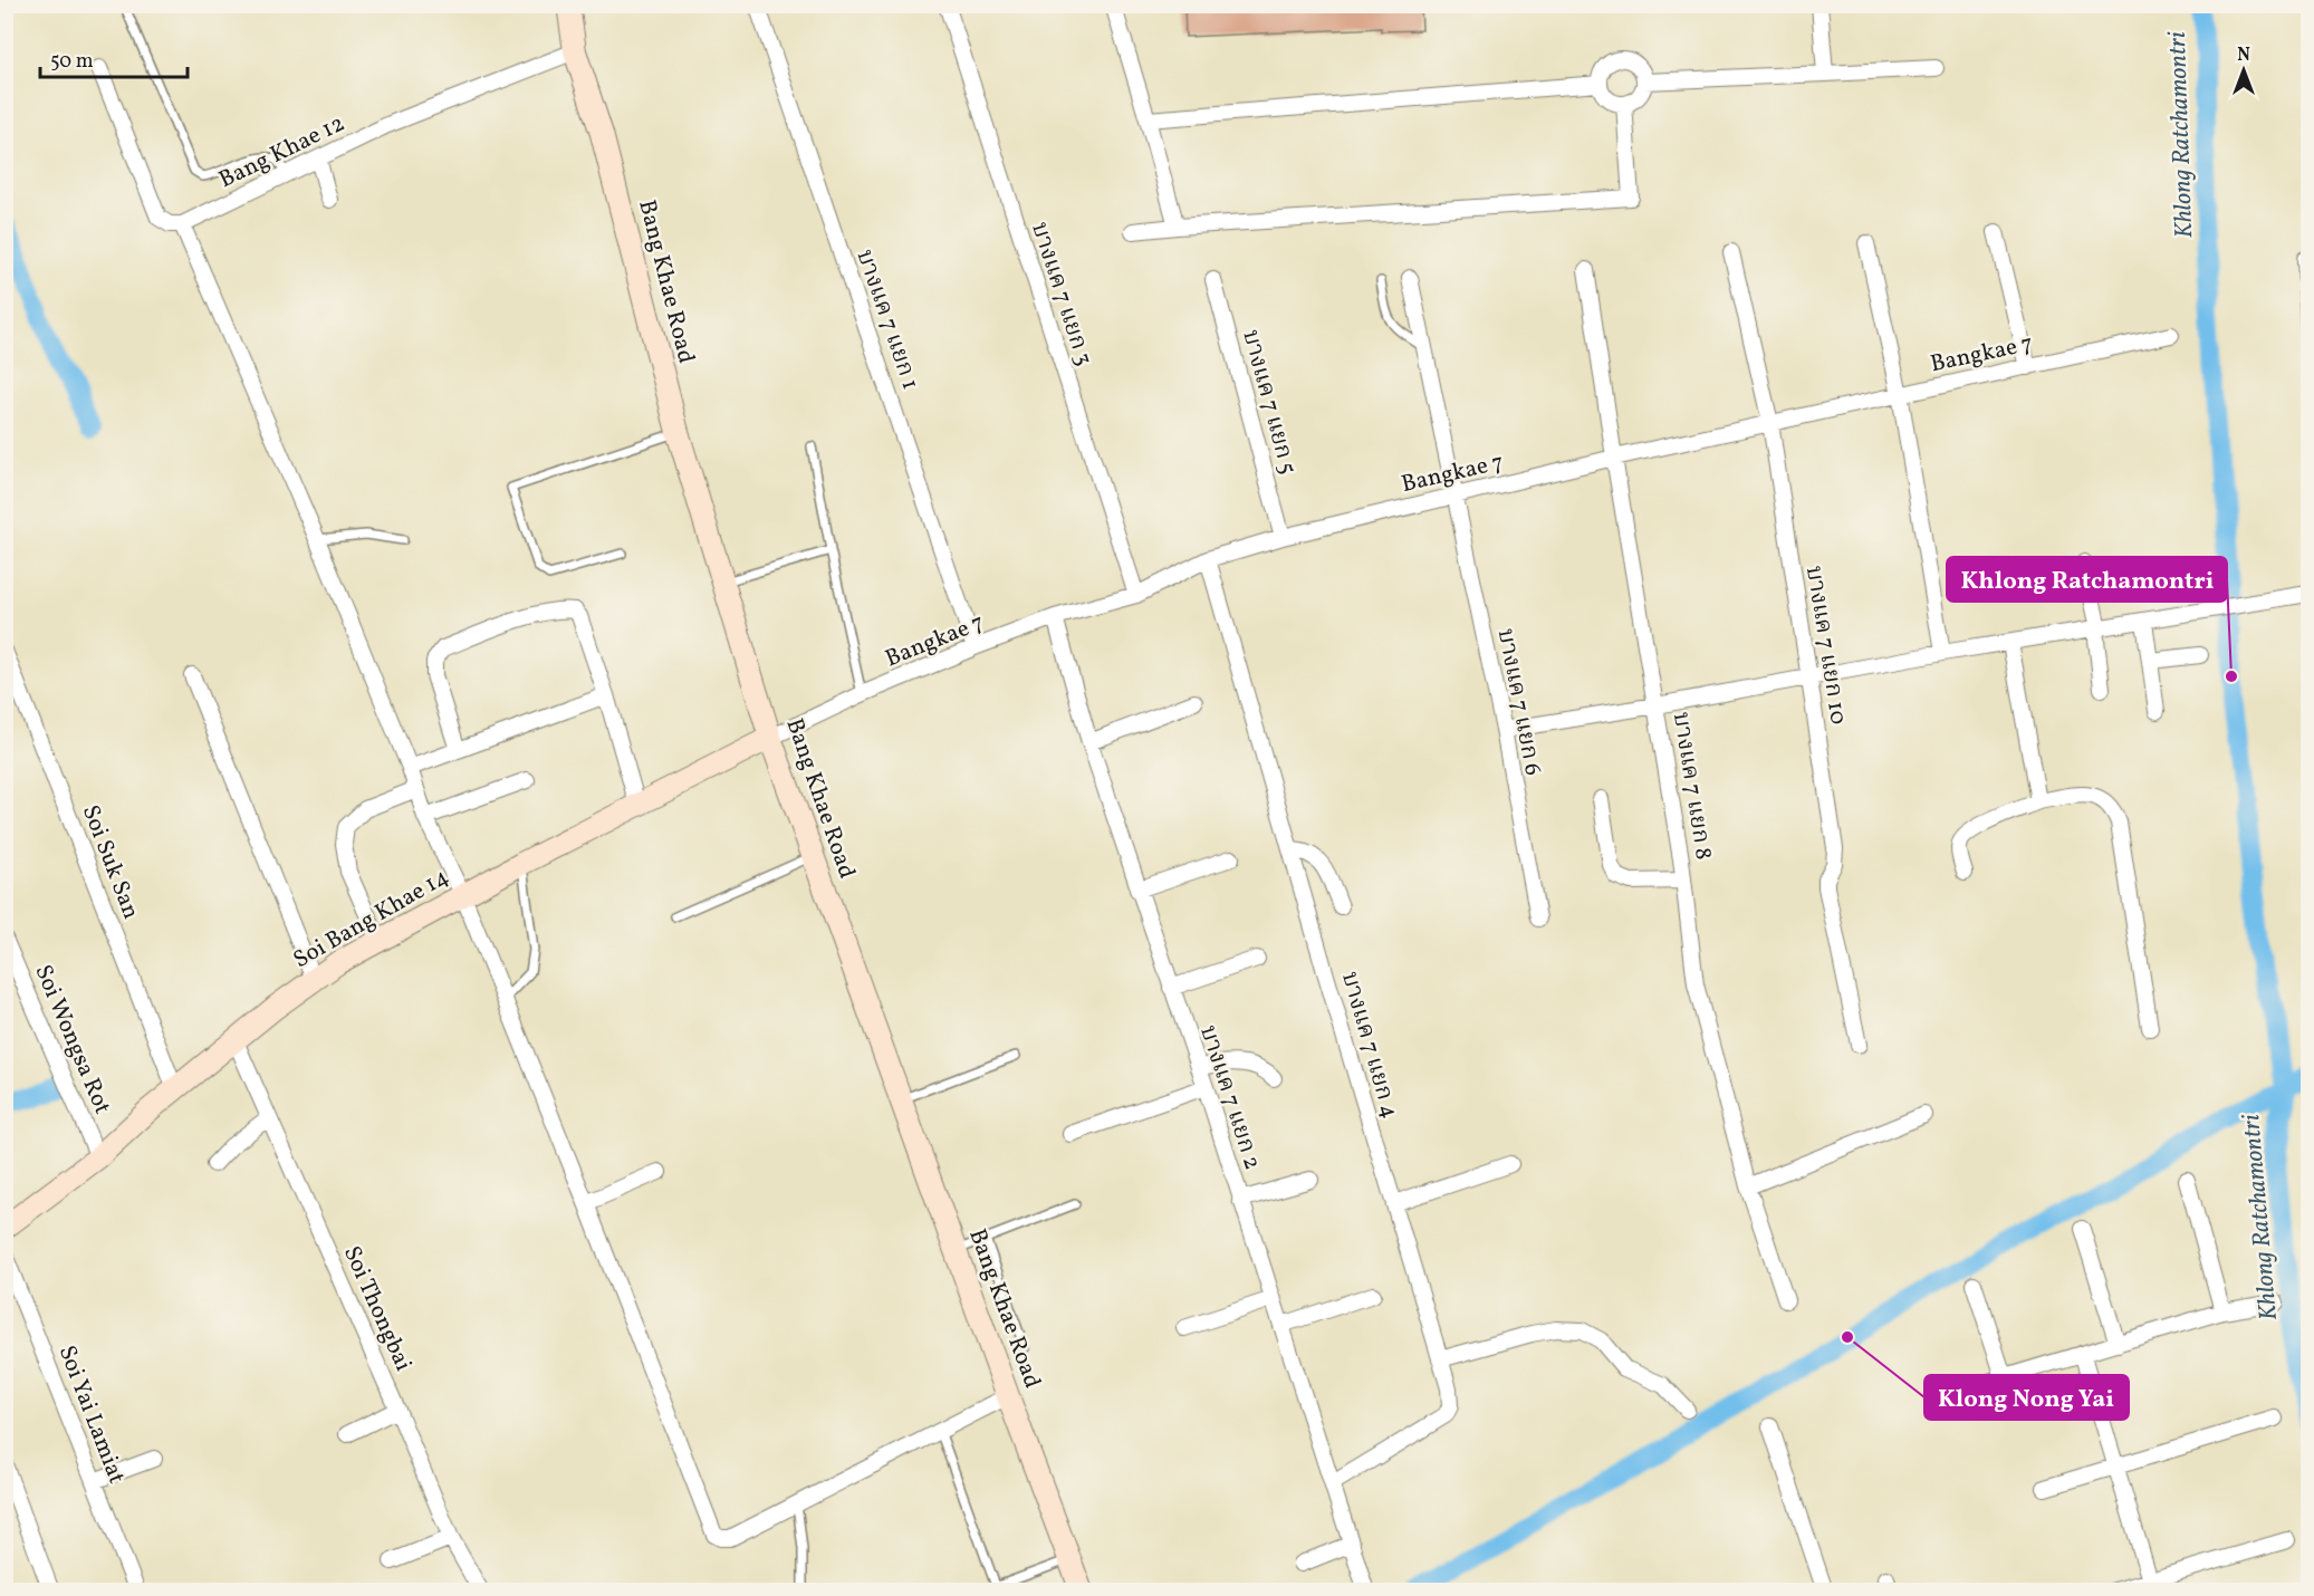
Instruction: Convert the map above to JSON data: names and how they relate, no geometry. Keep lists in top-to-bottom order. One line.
{"streets":{"main road":["Bang Khae Road","Soi Bang Khae 14"],"street":["Bang Khae 12","บางแค 7 แยก 3","บางแค 7 แยก 1","Bangkae 7","บางแค 7 แยก 5","บางแค 7 แยก 10","บางแค 7 แยก 6","บางแค 7 แยก 8","Soi Suk San","Soi Wongsa Rot","บางแค 7 แยก 4","บางแค 7 แยก 2","Soi Thongbai","Soi Yai Lamiat"]},"crossings":[["Bang Khae 12","Bang Khae Road"],["Bang Khae Road","Bangkae 7"],["Bang Khae Road","Soi Bang Khae 14"],["บางแค 7 แยก 3","Bangkae 7"],["บางแค 7 แยก 1","Bangkae 7"],["Bangkae 7","บางแค 7 แยก 5"],["Bangkae 7","บางแค 7 แยก 10"],["Bangkae 7","บางแค 7 แยก 6"],["Bangkae 7","บางแค 7 แยก 8"],["Bangkae 7","Soi Bang Khae 14"],["Bangkae 7","บางแค 7 แยก 4"],["Bangkae 7","บางแค 7 แยก 2"],["Soi Suk San","Soi Bang Khae 14"],["Soi Bang Khae 14","Soi Wongsa Rot"],["Soi Bang Khae 14","Soi Thongbai"],["บางแค 7 แยก 4","บางแค 7 แยก 2"]],"water":["Khlong Ratchamontri"],"places":["Khlong Ratchamontri","Klong Nong Yai"],"scale_bar":"50 m","north":"top"}
